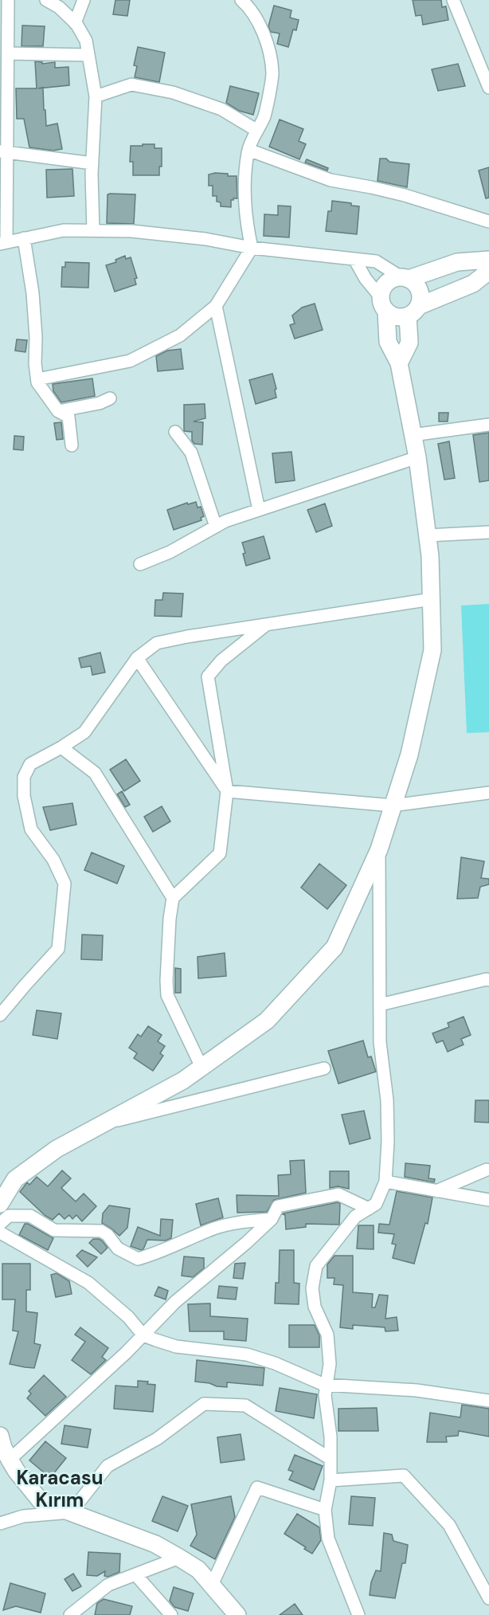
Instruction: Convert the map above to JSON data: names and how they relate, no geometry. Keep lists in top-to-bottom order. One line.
{"districts":["Karacasu Kırım"]}
